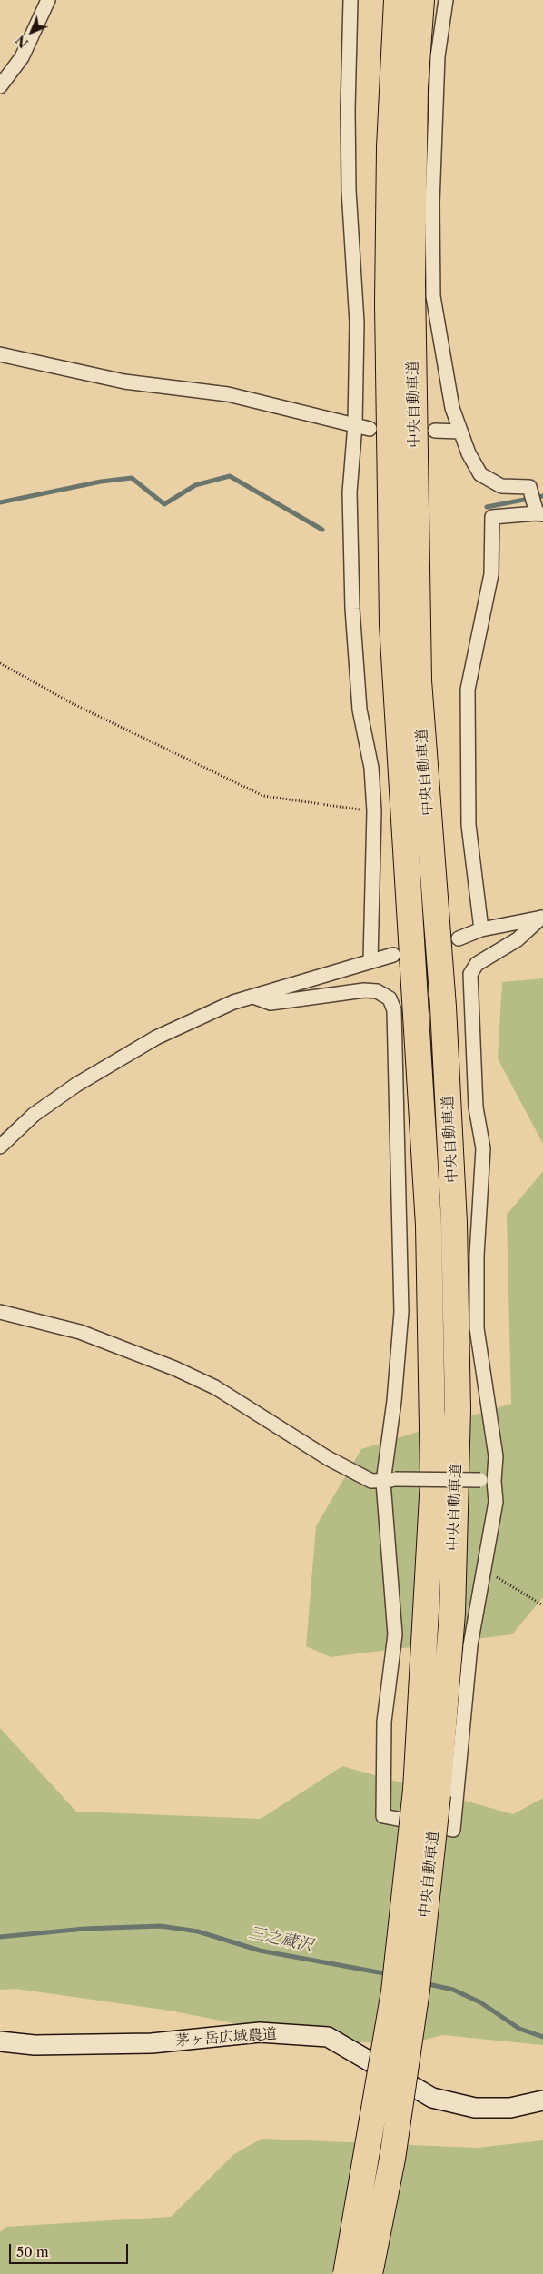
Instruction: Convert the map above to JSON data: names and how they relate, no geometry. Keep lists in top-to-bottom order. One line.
{"streets":{"highway":["中央自動車道"],"main road":["茅ヶ岳広域農道"]},"water":["三之蔵沢"],"scale_bar":"50 m","north":"bottom left"}
